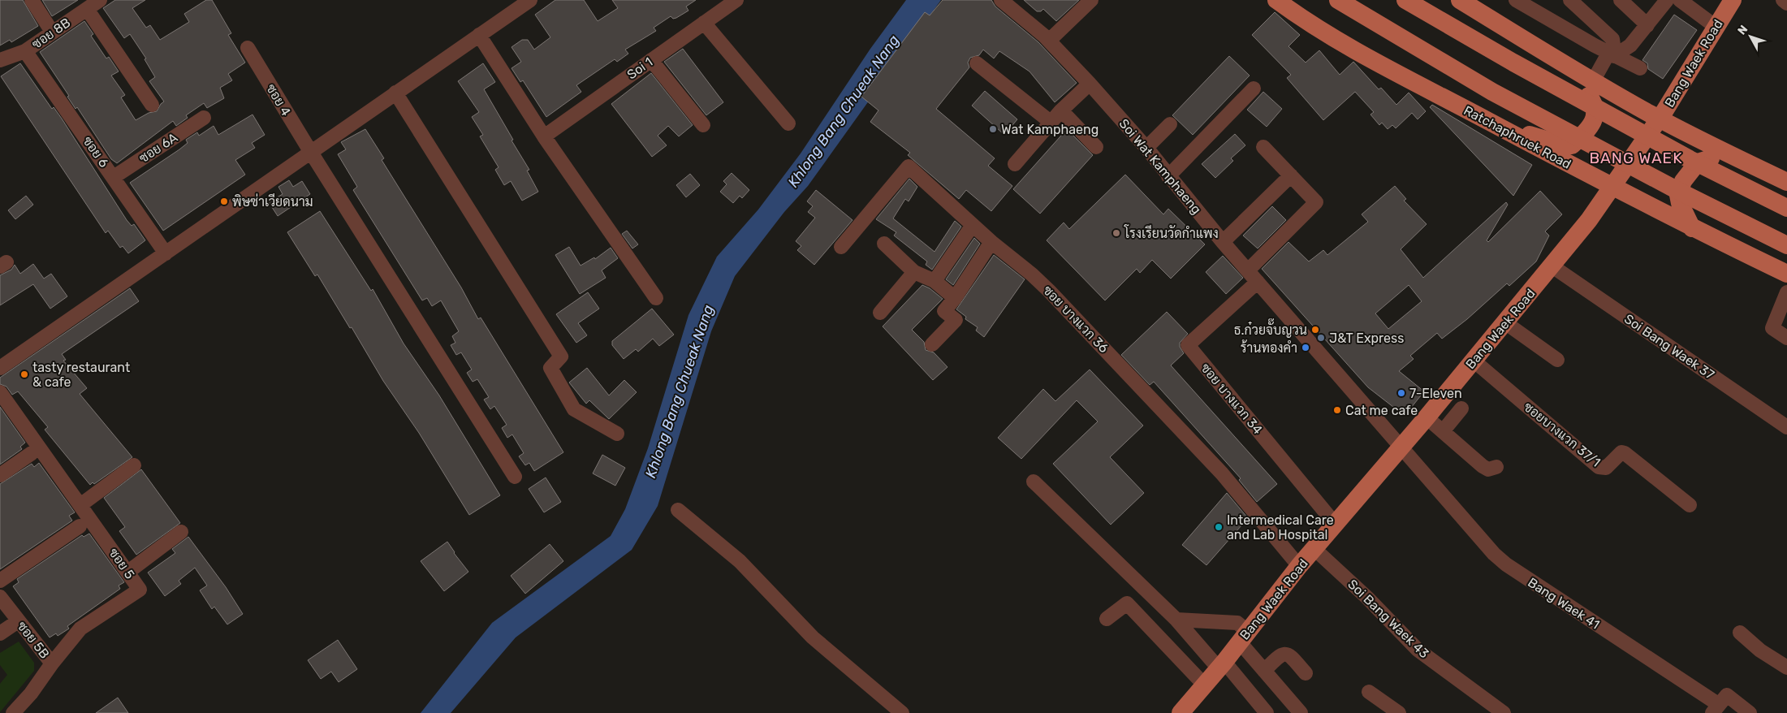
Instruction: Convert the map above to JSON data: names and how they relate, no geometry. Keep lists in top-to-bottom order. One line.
{"streets":{"main road":["Bang Waek Road","Ratchaphruek Road"],"street":["ซอย 8B","Soi 1","ซอย 4","ซอย 6A","ซอย 6","Soi Wat Kamphaeng","ซอย บางแวก 36","Soi Bang Waek 37","ซอย บางแวก 34","ซอยบางแวก 37/1","ซอย 5","Bang Waek 41","Soi Bang Waek 43","ซอย 5B"]},"crossings":[["ซอย 8B","ซอย 6"],["Bang Waek Road","Ratchaphruek Road"],["Bang Waek Road","Soi Wat Kamphaeng"],["Bang Waek Road","ซอย บางแวก 36"],["Bang Waek Road","Soi Bang Waek 37"],["Bang Waek Road","ซอย บางแวก 34"],["Bang Waek Road","ซอยบางแวก 37/1"],["Bang Waek Road","Bang Waek 41"],["Bang Waek Road","Soi Bang Waek 43"],["ซอย 6A","ซอย 6"],["Soi Wat Kamphaeng","ซอย บางแวก 34"],["Soi Wat Kamphaeng","Bang Waek 41"],["ซอย 5","ซอย 5B"]],"districts":["BANG WAEK"],"water":["Khlong Bang Chueak Nang"],"places":["Wat Kamphaeng","พิษซ่าเวียดนาม","โรงเรียนวัดกำแพง","ธ.ก๋วยจั๊บญวน","J&T Express","ร้านทองคำ","tasty restaurant & cafe","7-Eleven","Cat me cafe","Intermedical Care and Lab Hospital"],"north":"top left"}
